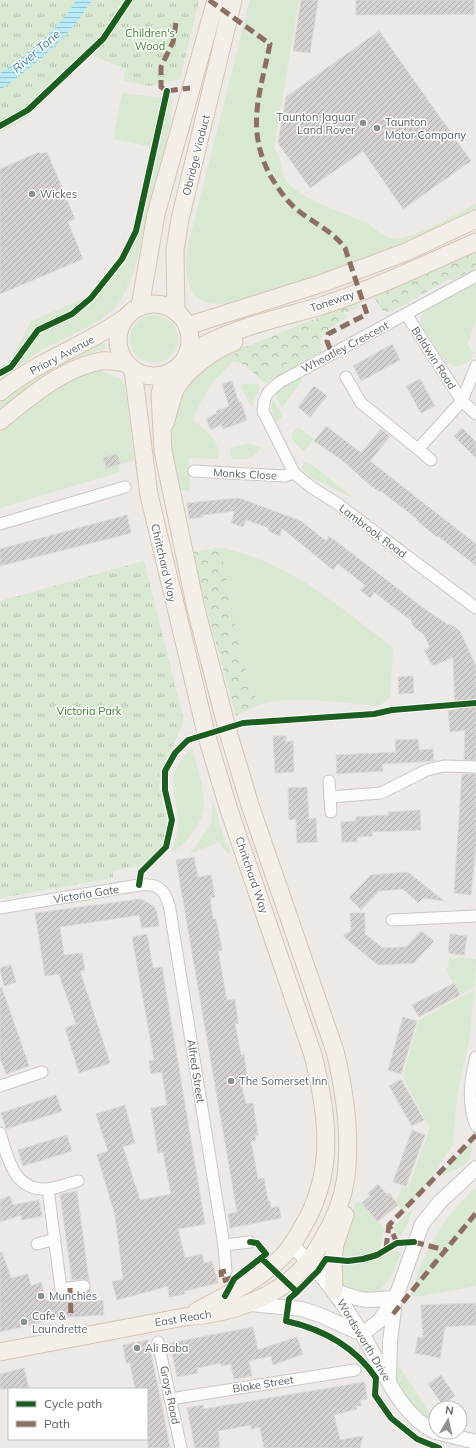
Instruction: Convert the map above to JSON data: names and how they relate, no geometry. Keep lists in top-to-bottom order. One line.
{"streets":{"main road":["Obridge Viaduct","Toneway","Priory Avenue","Chritchard Way","East Reach"],"street":["Wheatley Crescent","Baldwin Road","Monks Close","Lambrook Road","Victoria Gate","Alfred Street","Wordsworth Drive","Blake Street","Grays Road"]},"crossings":[["Obridge Viaduct","Toneway"],["Obridge Viaduct","Priory Avenue"],["Obridge Viaduct","Chritchard Way"],["Toneway","Priory Avenue"],["Toneway","Chritchard Way"],["Wheatley Crescent","Baldwin Road"],["Wheatley Crescent","Lambrook Road"],["Priory Avenue","Chritchard Way"],["Monks Close","Lambrook Road"],["Chritchard Way","East Reach"],["Chritchard Way","Wordsworth Drive"],["Victoria Gate","Alfred Street"],["East Reach","Wordsworth Drive"],["Blake Street","Grays Road"]],"water":["River Tone"],"parks":["Children's Wood","Victoria Park"],"places":["Taunton Jaguar Land Rover","Taunton Motor Company","Wickes","The Somerset Inn","Munchies","Cafe & Laundrette","Ali Baba"],"legend":["Cycle path","Path"],"north":"top"}
